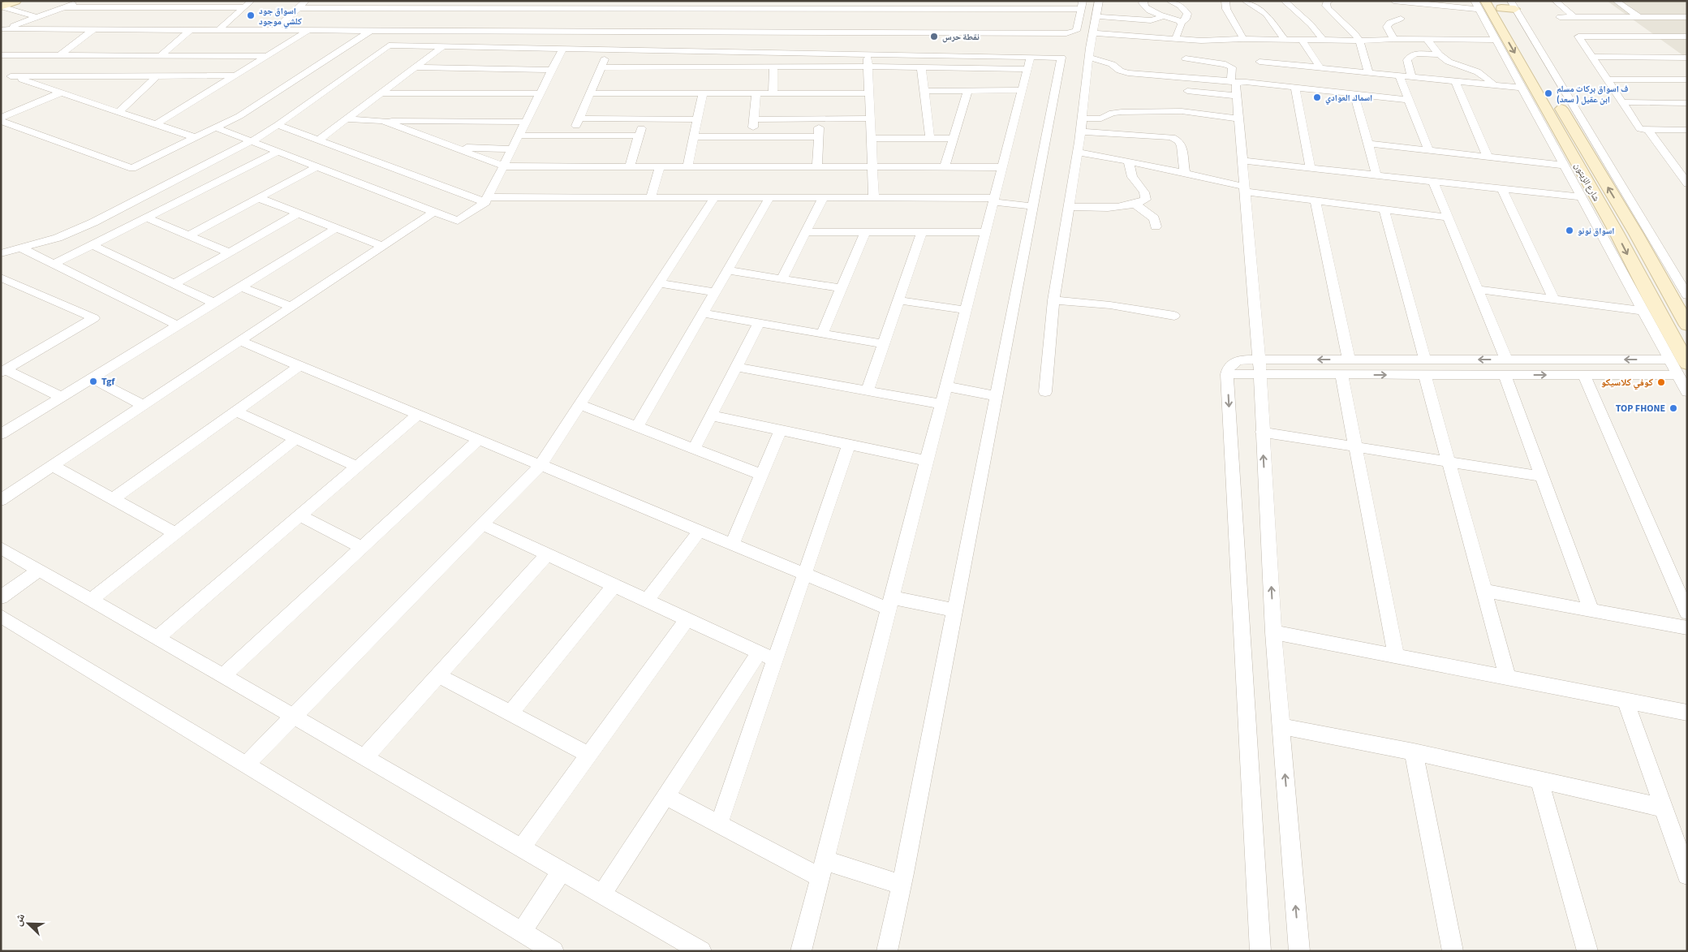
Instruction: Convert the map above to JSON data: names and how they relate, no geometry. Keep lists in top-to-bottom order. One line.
{"streets":{"main road":["شارع الزيتون"]},"places":["اسواق جود كلشي موجود","نقطة حرس","ف اسواق بركات مسلم ابن عقيل ( سعد)","اسماك العوادي","اسواق نونو","Tgf","كوفي كلاسيكو","TOP FHONE"],"north":"top left"}
